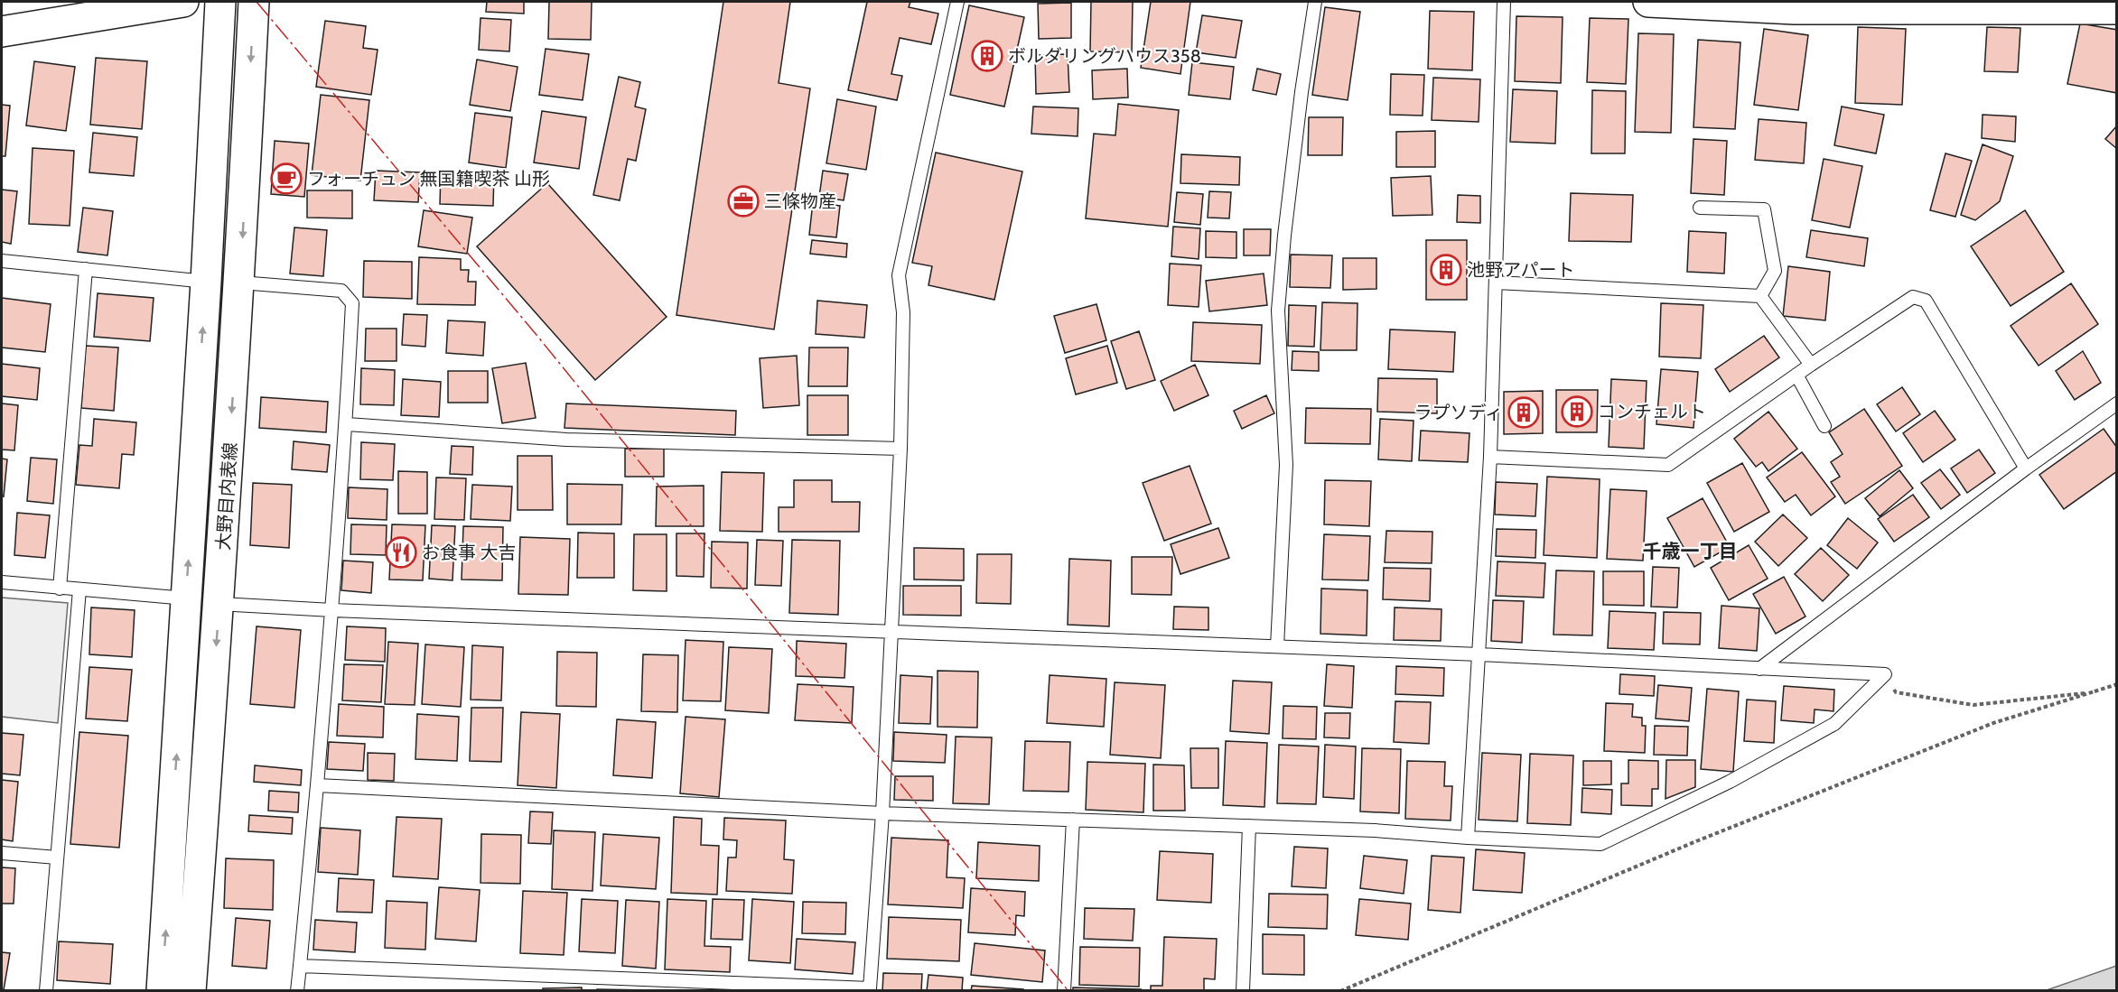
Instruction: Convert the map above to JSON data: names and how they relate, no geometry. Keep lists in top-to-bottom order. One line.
{"streets":{"main road":["大野目内表線"]},"districts":["千歳一丁目"],"places":{"building":["ボルダリングハウス358","池野アパート","コンチェルト","ラプソディ"],"cafe":["フォーチュン 無国籍喫茶 山形"],"office":["三條物産"],"restaurant":["お食事 大吉"]}}
